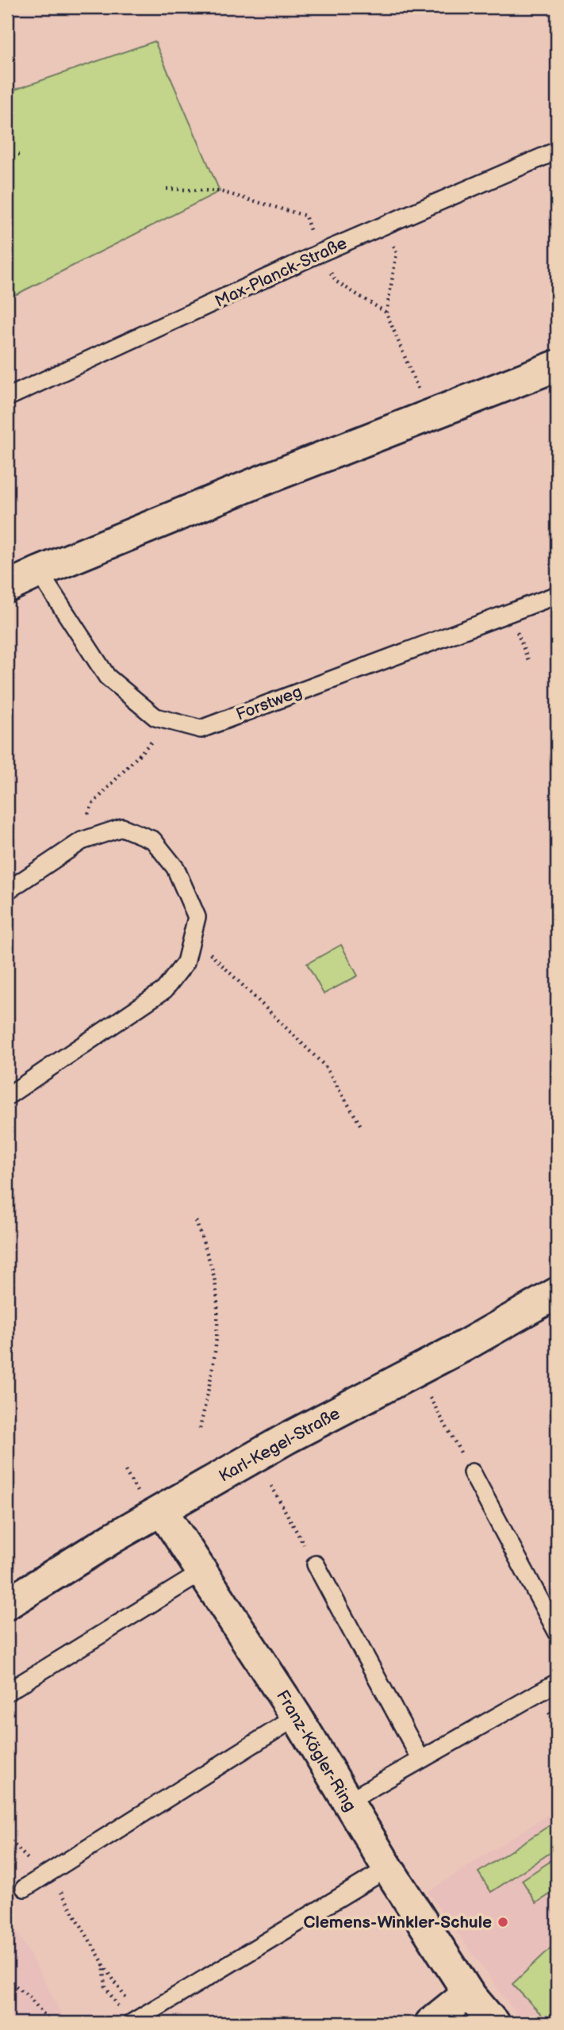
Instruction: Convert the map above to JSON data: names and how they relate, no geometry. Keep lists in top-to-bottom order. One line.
{"streets":{"street":["Karl-Kegel-Straße","Franz-Kögler-Ring"],"lane":["Max-Planck-Straße","Forstweg"]},"crossings":[["Karl-Kegel-Straße","Franz-Kögler-Ring"]],"places":["Clemens-Winkler-Schule"]}
